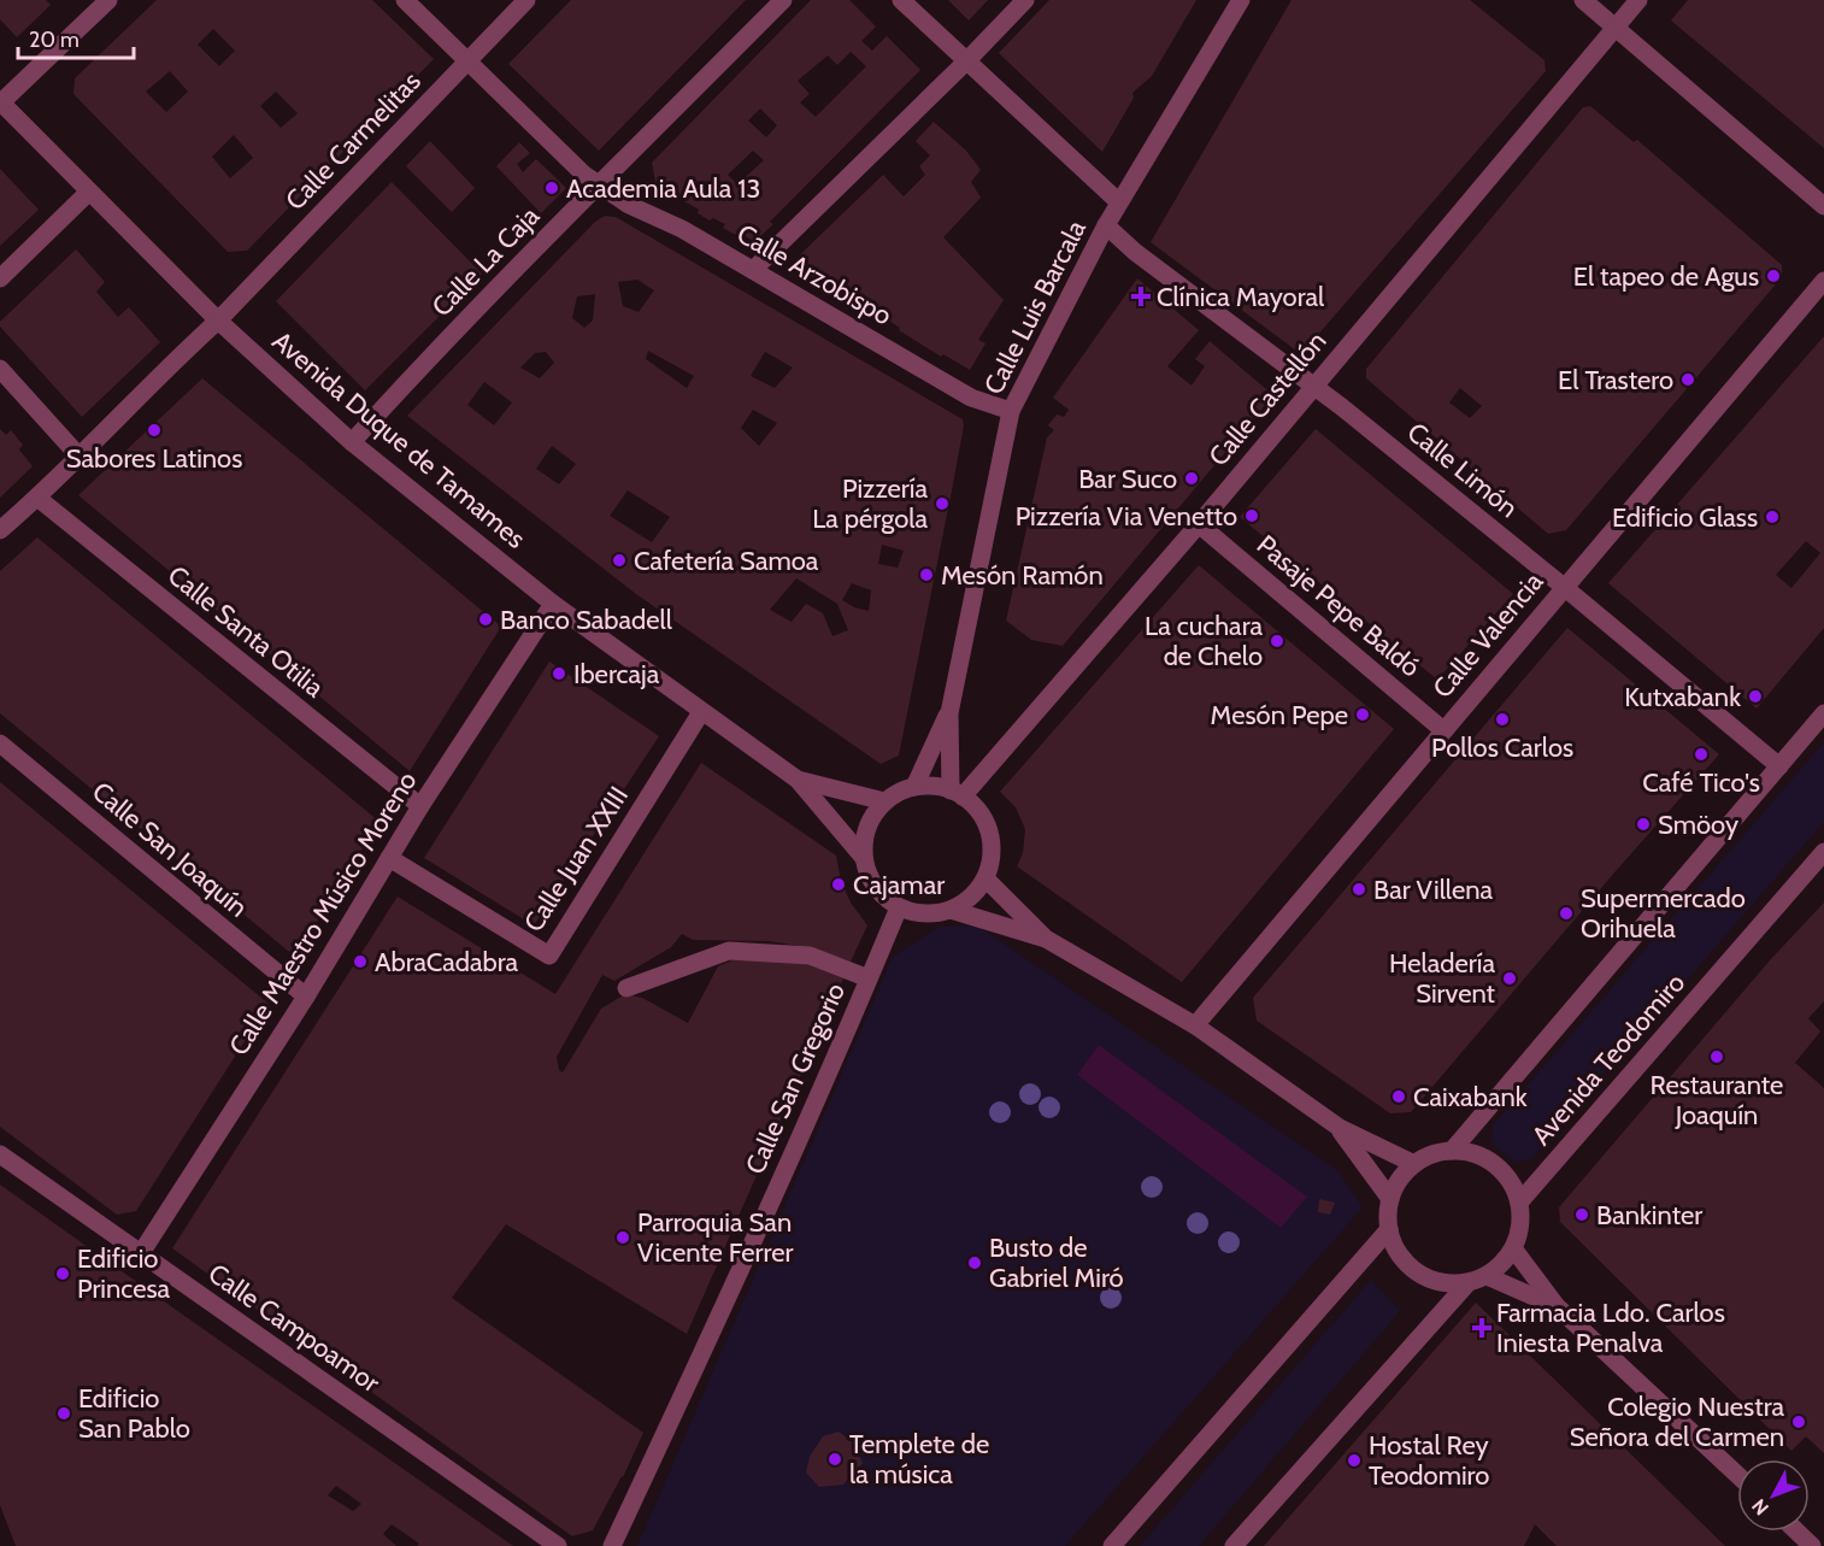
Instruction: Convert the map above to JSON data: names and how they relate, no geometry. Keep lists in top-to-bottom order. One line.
{"streets":{"street":["Calle Carmelitas","Calle La Caja","Calle Arzobispo","Calle Luis Barcala","Calle Castellón","Avenida Duque de Tamames","Calle Limón","Pasaje Pepe Baldó","Calle Santa Otilia","Calle Valencia","Calle San Joaquín","Calle Juan XXIII","Calle Maestro Músico Moreno","Avenida Teodomiro","Calle San Gregorio","Calle Campoamor"]},"crossings":[["Calle Carmelitas","Calle Arzobispo"],["Calle Carmelitas","Avenida Duque de Tamames"],["Calle Carmelitas","Calle Santa Otilia"],["Calle La Caja","Calle Arzobispo"],["Calle La Caja","Avenida Duque de Tamames"],["Calle Arzobispo","Calle Luis Barcala"],["Calle Luis Barcala","Calle Castellón"],["Calle Luis Barcala","Avenida Duque de Tamames"],["Calle Luis Barcala","Calle Limón"],["Calle Luis Barcala","Calle San Gregorio"],["Calle Castellón","Avenida Duque de Tamames"],["Calle Castellón","Calle Limón"],["Calle Castellón","Pasaje Pepe Baldó"],["Calle Castellón","Calle San Gregorio"],["Avenida Duque de Tamames","Calle Juan XXIII"],["Avenida Duque de Tamames","Calle Maestro Músico Moreno"],["Avenida Duque de Tamames","Calle San Gregorio"],["Calle Limón","Calle Valencia"],["Pasaje Pepe Baldó","Calle Valencia"],["Calle Santa Otilia","Calle Maestro Músico Moreno"],["Calle San Joaquín","Calle Maestro Músico Moreno"],["Calle Juan XXIII","Calle Maestro Músico Moreno"],["Calle Maestro Músico Moreno","Calle Campoamor"]],"places":{"other":["Academia Aula 13","El tapeo de Agus","El Trastero","Sabores Latinos","Bar Suco","Pizzería La pérgola","Pizzería Via Venetto","Edificio Glass","Cafetería Samoa","Mesón Ramón","Banco Sabadell","La cuchara de Chelo","Ibercaja","Kutxabank","Mesón Pepe","Pollos Carlos","Café Tico's","Smöoy","Cajamar","Bar Villena","Supermercado Orihuela","AbraCadabra","Heladería Sirvent","Restaurante Joaquín","Caixabank","Bankinter","Parroquia San Vicente Ferrer","Busto de Gabriel Miró","Edificio Princesa","Edificio San Pablo","Colegio Nuestra Señora del Carmen","Templete de la música","Hostal Rey Teodomiro"],"health":["Clínica Mayoral","Farmacia Ldo. Carlos Iniesta Penalva"]},"scale_bar":"20 m","north":"bottom left"}
